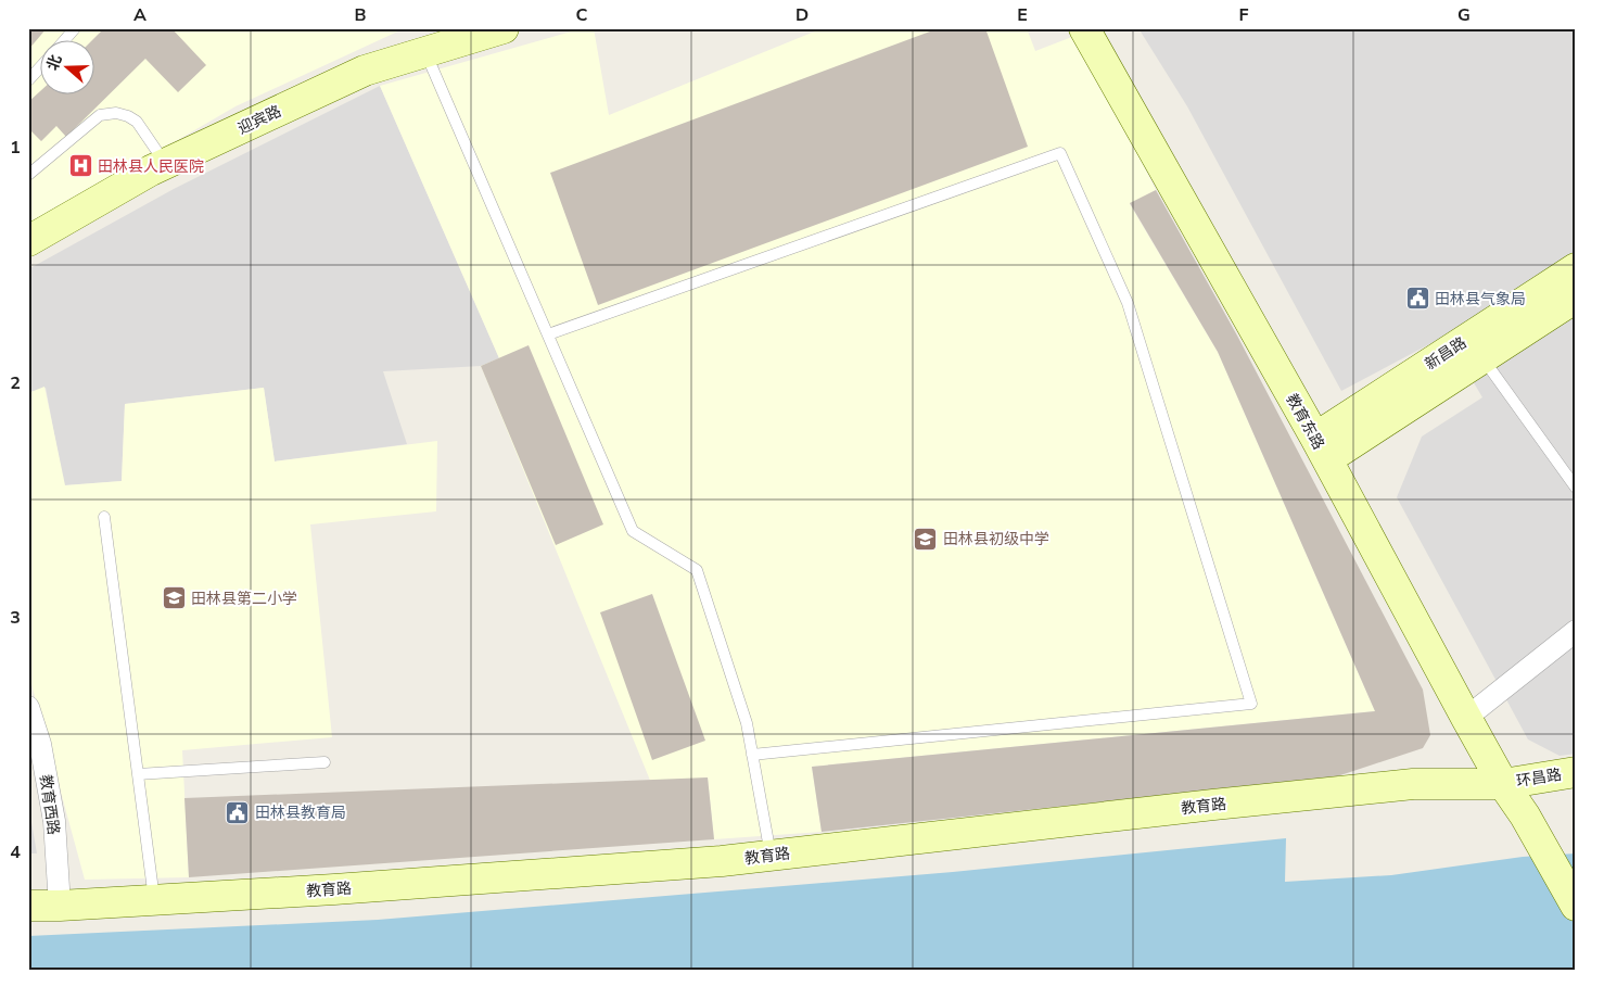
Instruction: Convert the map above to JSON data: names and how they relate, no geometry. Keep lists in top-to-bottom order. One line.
{"streets":{"street":["迎宾路","新昌路","教育东路","环昌路","教育西路","教育路"]},"crossings":[["新昌路","教育东路"],["教育东路","环昌路"],["教育东路","教育路"],["环昌路","教育路"],["教育西路","教育路"]],"places":{"hospital":["田林县人民医院"],"public building":["田林县气象局","田林县教育局"],"school or university":["田林县初级中学","田林县第二小学"]},"north":"left","grid":{"columns":["A","B","C","D","E","F","G"],"rows":["1","2","3","4"]}}
